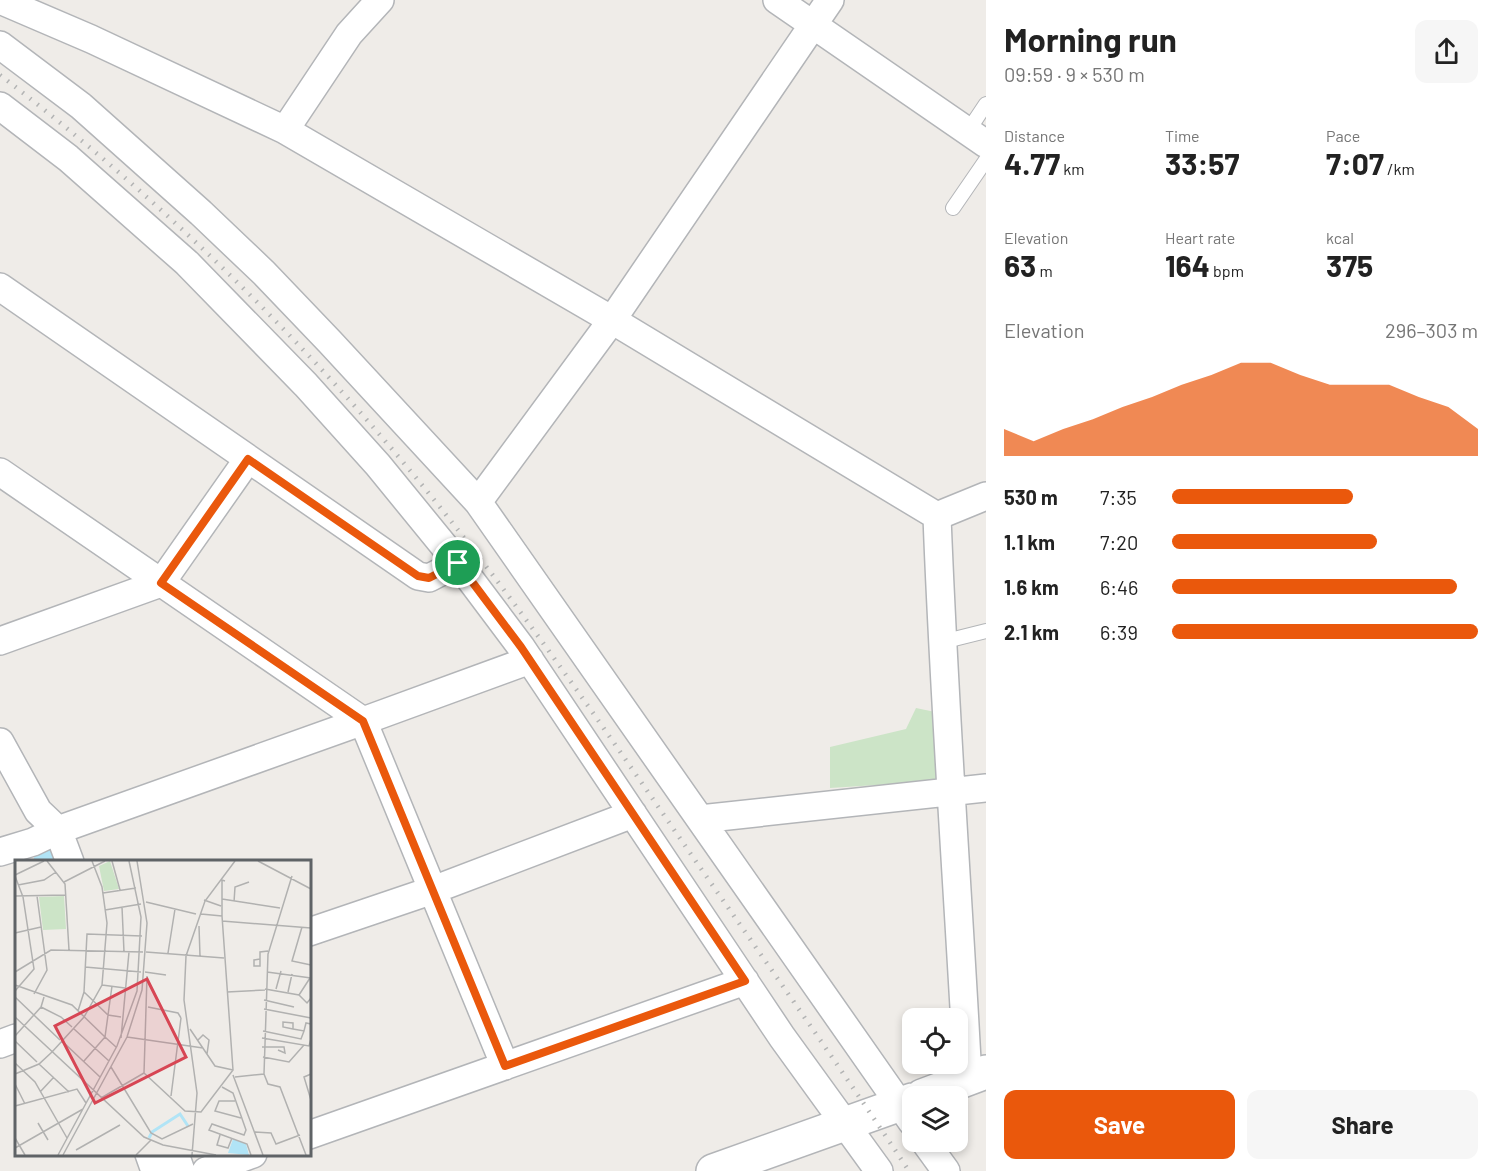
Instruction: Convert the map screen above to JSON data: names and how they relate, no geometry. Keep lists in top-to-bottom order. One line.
{"page":{"heading":["Morning run","09:59 · 9 × 530 m"],"stats":[["Distance","4.77 km"],["Time","33:57"],["Pace","7:07 /km"],["Elevation","63 m"],["Heart rate","164 bpm"],["kcal","375"]],"chart":["Elevation","296–303 m"],"list":[{"name":"530 m","note":"7:35"},{"name":"1.1 km","note":"7:20"},{"name":"1.6 km","note":"6:46"},{"name":"2.1 km","note":"6:39"}],"buttons":["Save","Share"]}}
